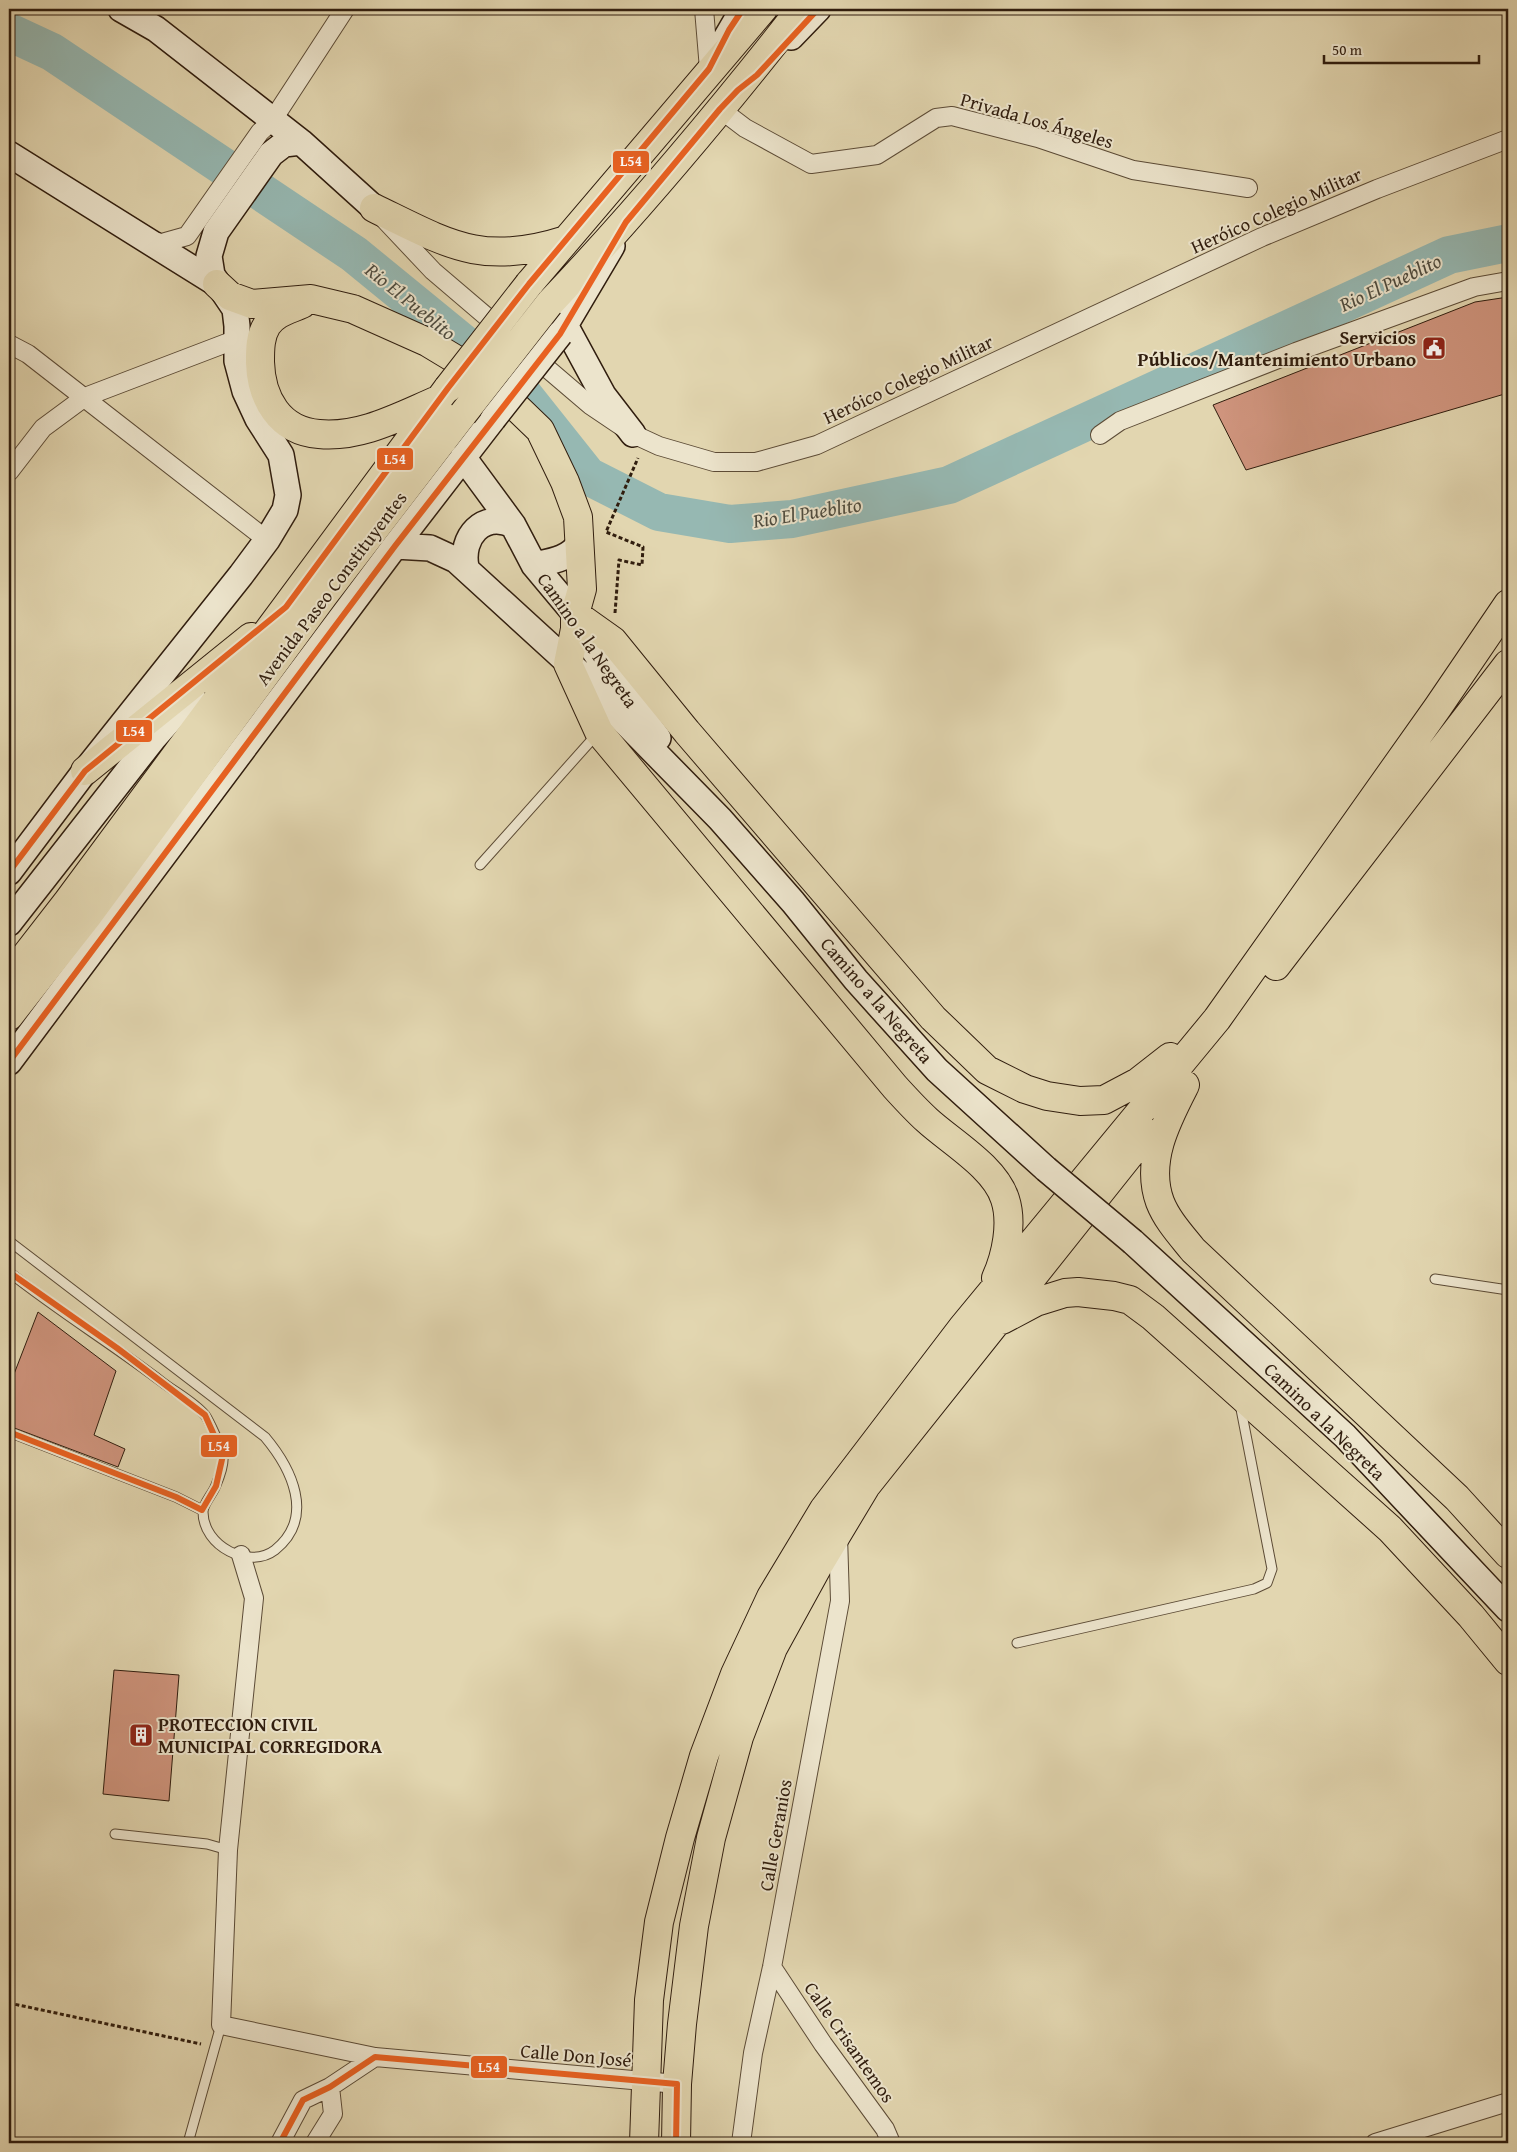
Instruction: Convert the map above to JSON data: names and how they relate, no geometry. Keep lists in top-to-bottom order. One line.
{"streets":{"highway":["Avenida Paseo Constituyentes"],"street":["Privada Los Ángeles","Heróico Colegio Militar","Camino a la Negreta","Calle Geranios","Calle Crisantemos","Calle Don José"]},"crossings":[["Privada Los Ángeles","Avenida Paseo Constituyentes"],["Calle Geranios","Calle Crisantemos"]],"water":["Rio El Pueblito"],"places":{"public building":["Servicios Públicos/Mantenimiento Urbano"],"building":["PROTECCION CIVIL MUNICIPAL CORREGIDORA"]},"lines":["transit line L54"],"scale_bar":"50 m"}
